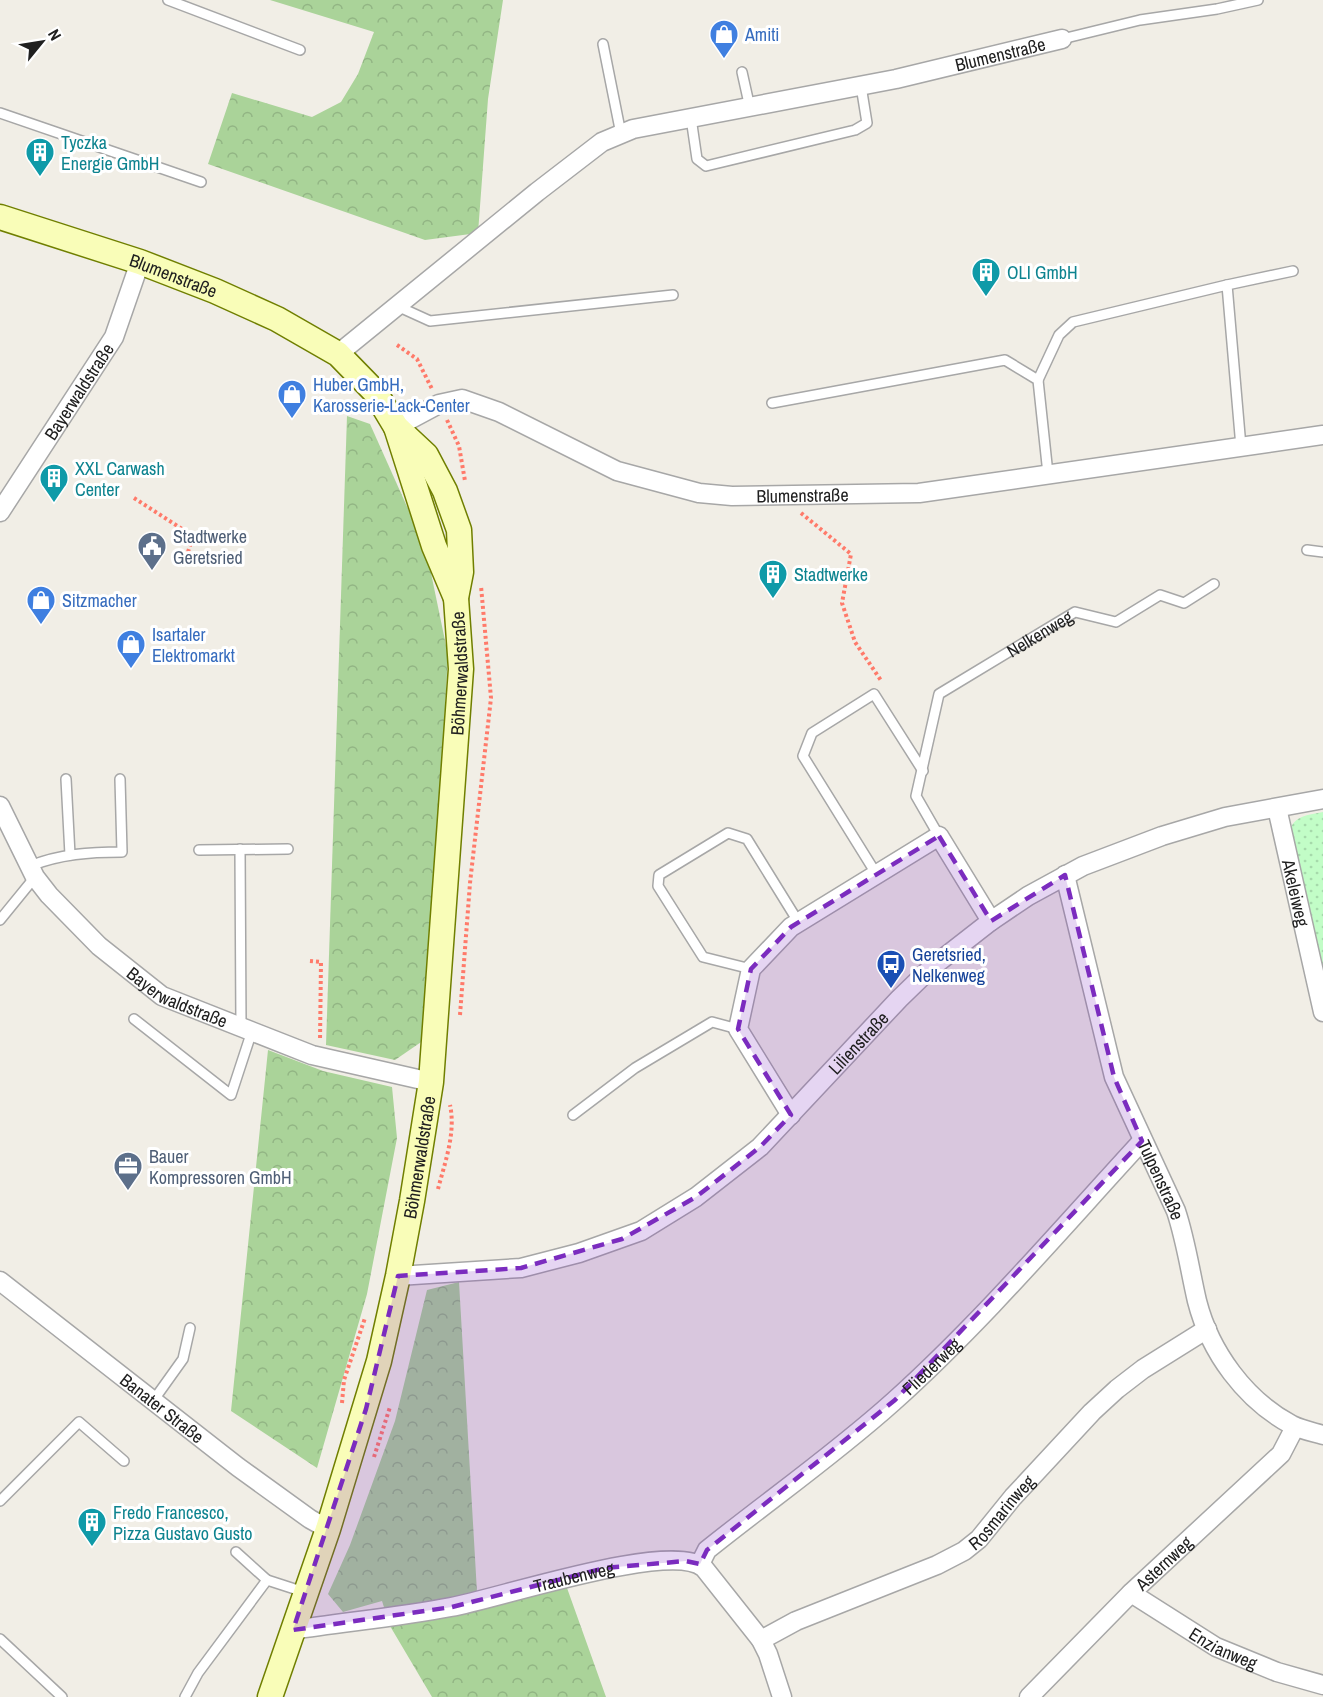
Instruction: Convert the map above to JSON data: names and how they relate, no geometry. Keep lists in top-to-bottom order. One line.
{"streets":{"street":["Blumenstraße","Bayerwaldstraße","Nelkenweg","Böhmerwaldstraße","Akeleiweg","Lilienstraße","Tulpenstraße","Fliederweg","Banater Straße","Rosmarinweg","Asternweg","Traubenweg","Enzianweg"]},"crossings":[["Blumenstraße","Bayerwaldstraße"],["Blumenstraße","Böhmerwaldstraße"],["Bayerwaldstraße","Böhmerwaldstraße"],["Nelkenweg","Lilienstraße"],["Böhmerwaldstraße","Lilienstraße"],["Böhmerwaldstraße","Banater Straße"],["Böhmerwaldstraße","Traubenweg"],["Akeleiweg","Lilienstraße"],["Lilienstraße","Tulpenstraße"],["Tulpenstraße","Fliederweg"],["Tulpenstraße","Rosmarinweg"],["Tulpenstraße","Asternweg"],["Fliederweg","Traubenweg"],["Asternweg","Enzianweg"]],"places":{"shop":["Amiti","Huber GmbH, Karosserie-Lack-Center","Sitzmacher","Isartaler Elektromarkt"],"building":["Tyczka Energie GmbH","OLI GmbH","XXL Carwash Center","Stadtwerke","Fredo Francesco, Pizza Gustavo Gusto"],"public building":["Stadtwerke Geretsried"],"bus stop":["Geretsried, Nelkenweg"],"office":["Bauer Kompressoren GmbH"]},"north":"top right"}
